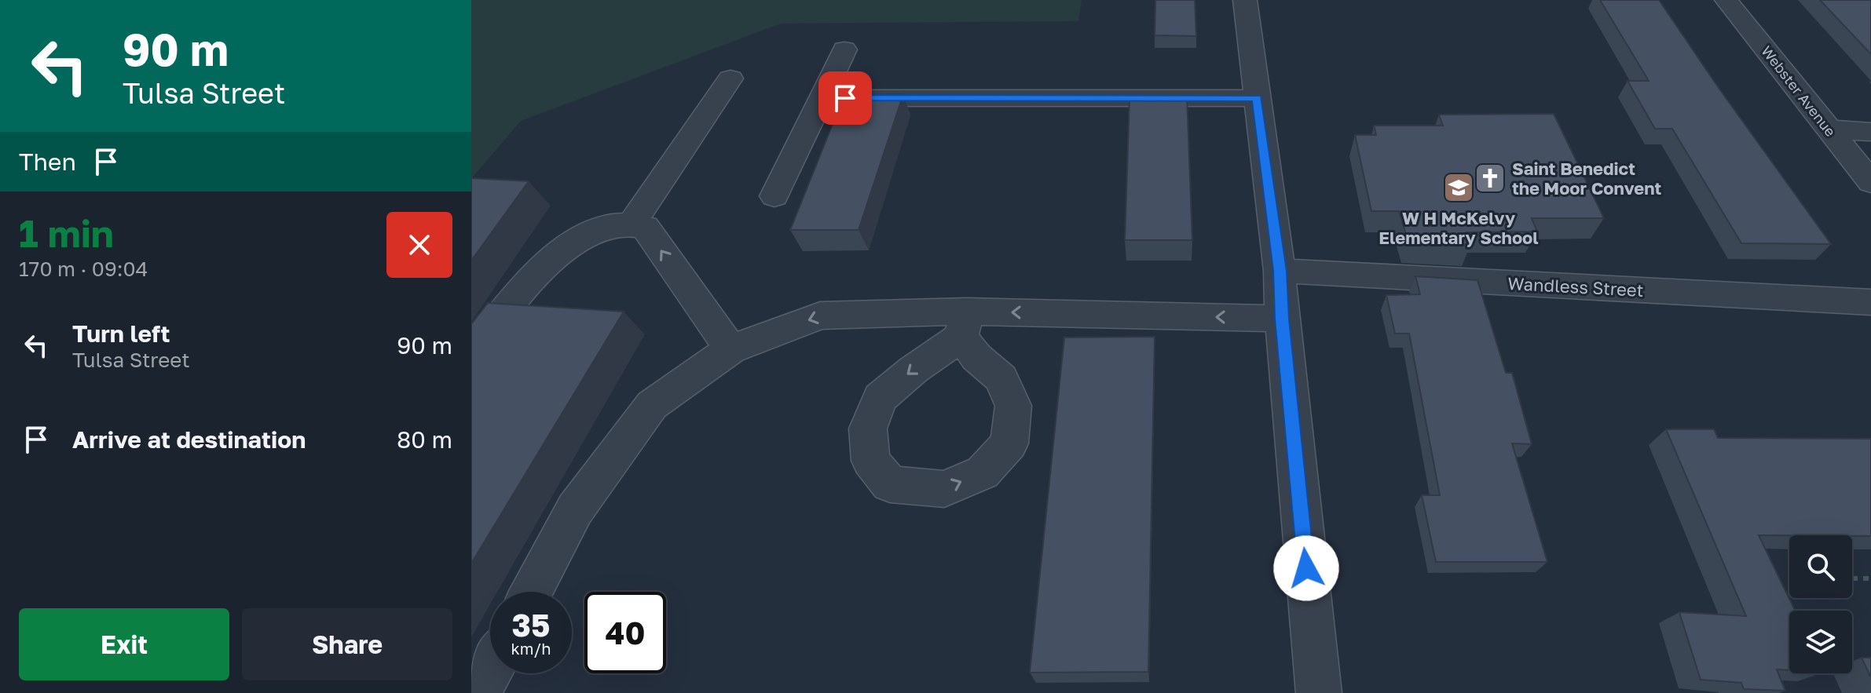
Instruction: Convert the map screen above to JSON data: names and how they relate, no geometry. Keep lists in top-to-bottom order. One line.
{"streets":{"street":["Webster Avenue","Wandless Street"]},"places":{"church":["Saint Benedict the Moor Convent"],"school or university":["W H McKelvy Elementary School"]},"page":{"turn":["90 m","Tulsa Street"],"then":"Then","heading":["1 min","170 m · 09:04"],"list":[{"name":"Turn left","note":"Tulsa Street","value":"90 m"},{"name":"Arrive at destination","value":"80 m"}],"speed":"35 km/h","limit":"40","buttons":["Exit","Share"]}}
